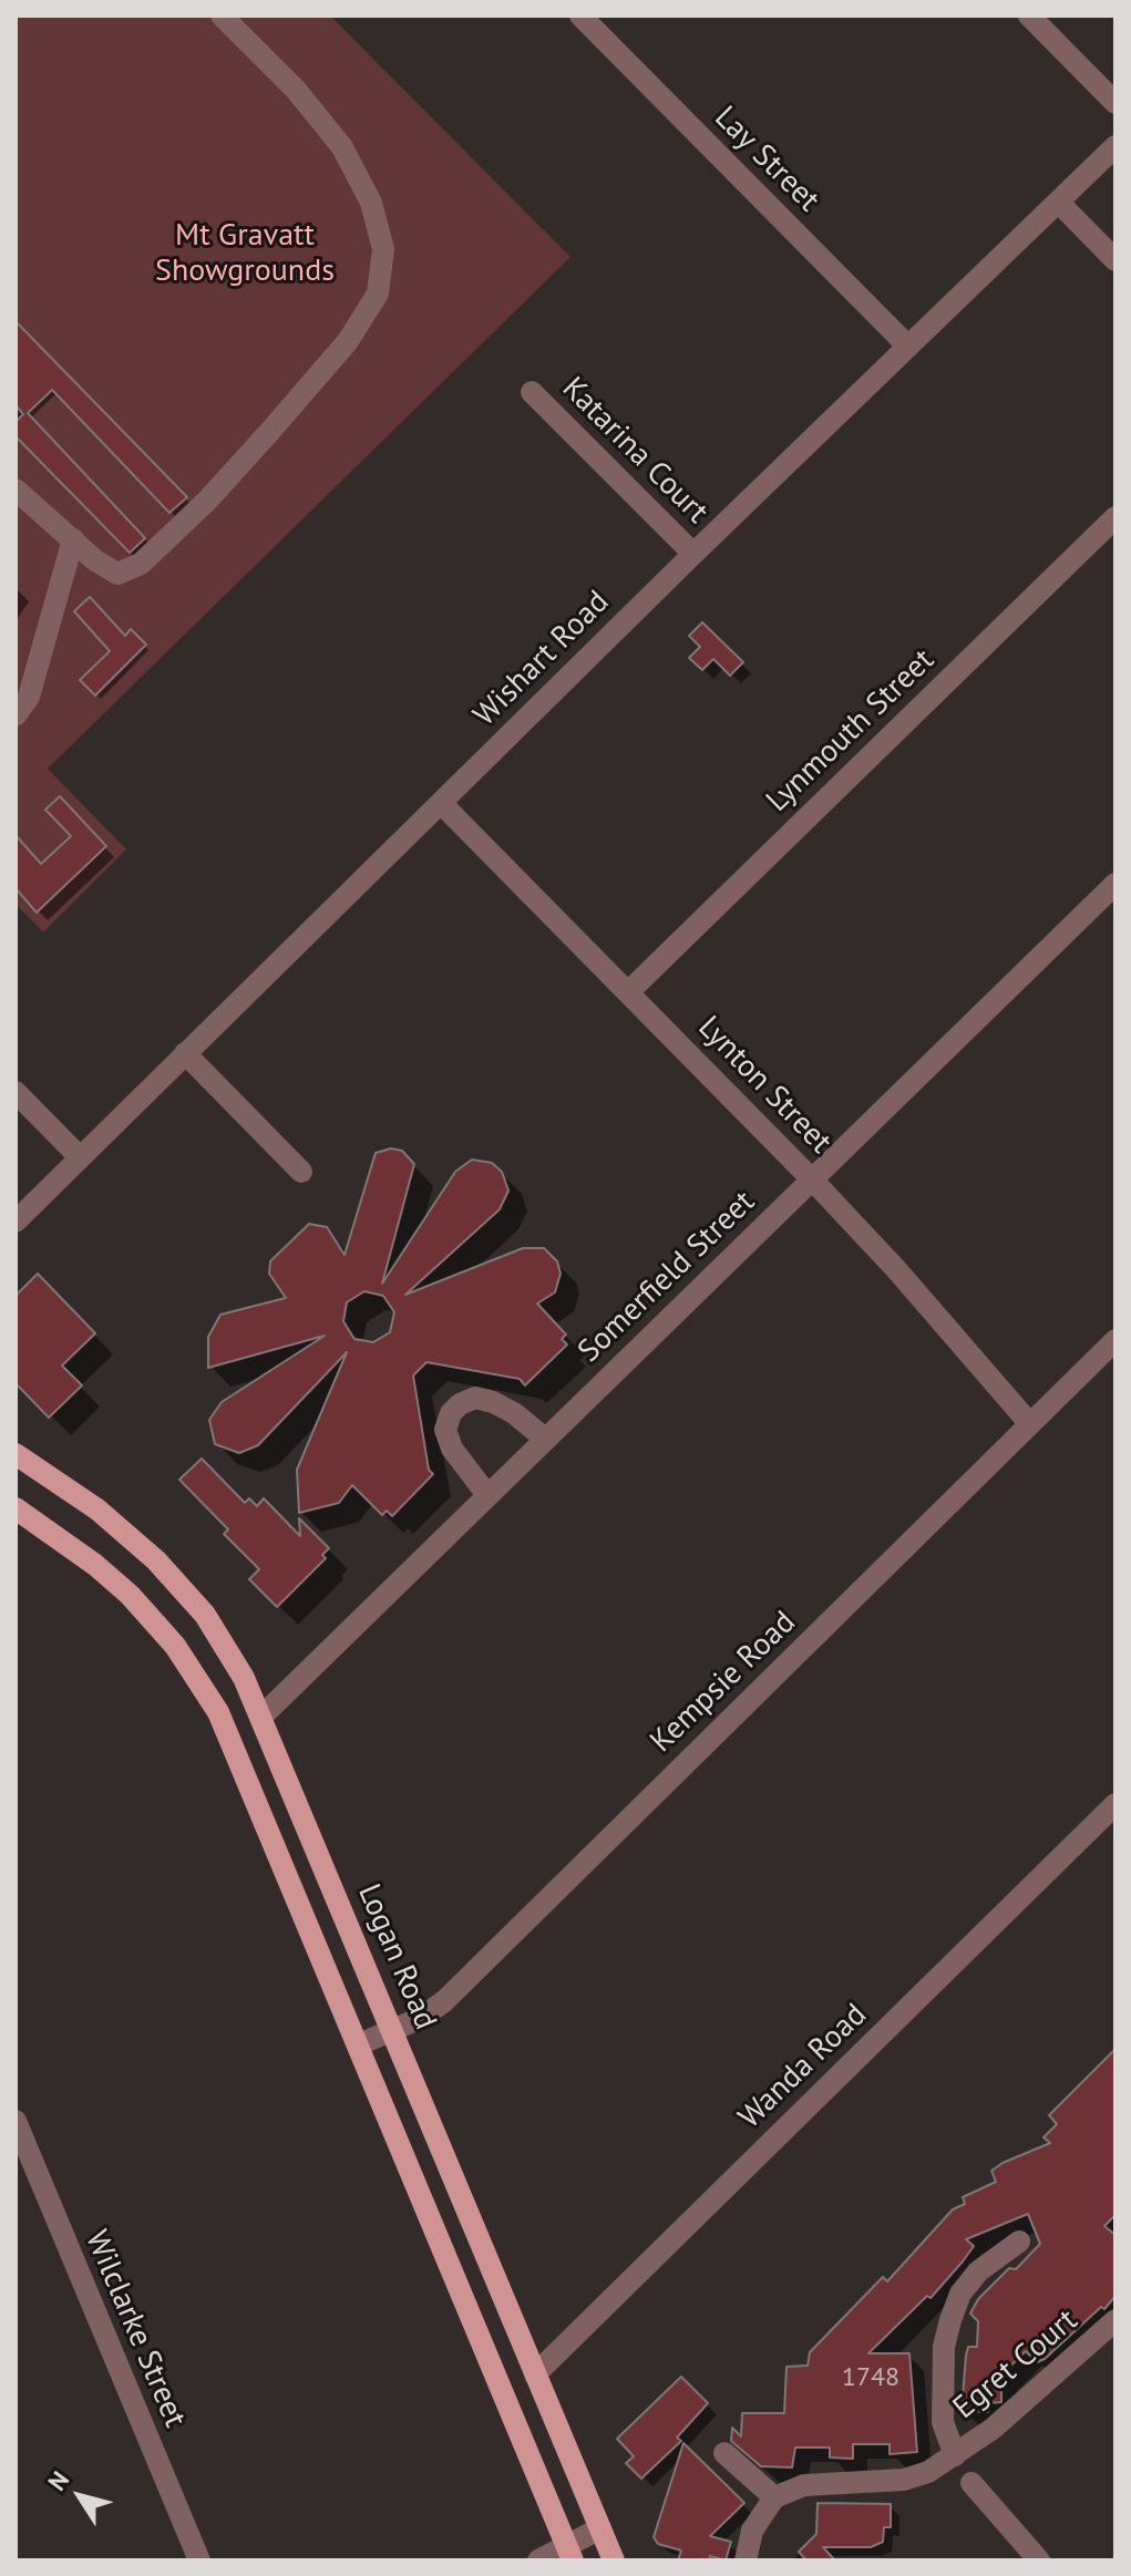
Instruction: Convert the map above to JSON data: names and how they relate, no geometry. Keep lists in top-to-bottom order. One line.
{"streets":{"main road":["Logan Road"],"street":["Lay Street","Katarina Court","Wishart Road","Lynmouth Street","Lynton Street","Somerfield Street","Kempsie Road","Wanda Road","Wilclarke Street","Egret Court"]},"crossings":[["Lay Street","Wishart Road"],["Katarina Court","Wishart Road"],["Wishart Road","Lynton Street"],["Lynmouth Street","Lynton Street"],["Lynton Street","Somerfield Street"],["Lynton Street","Kempsie Road"],["Somerfield Street","Logan Road"],["Kempsie Road","Logan Road"],["Logan Road","Wanda Road"]],"parks":["Mt Gravatt Showgrounds"],"house_numbers":["1748"],"north":"top left"}
